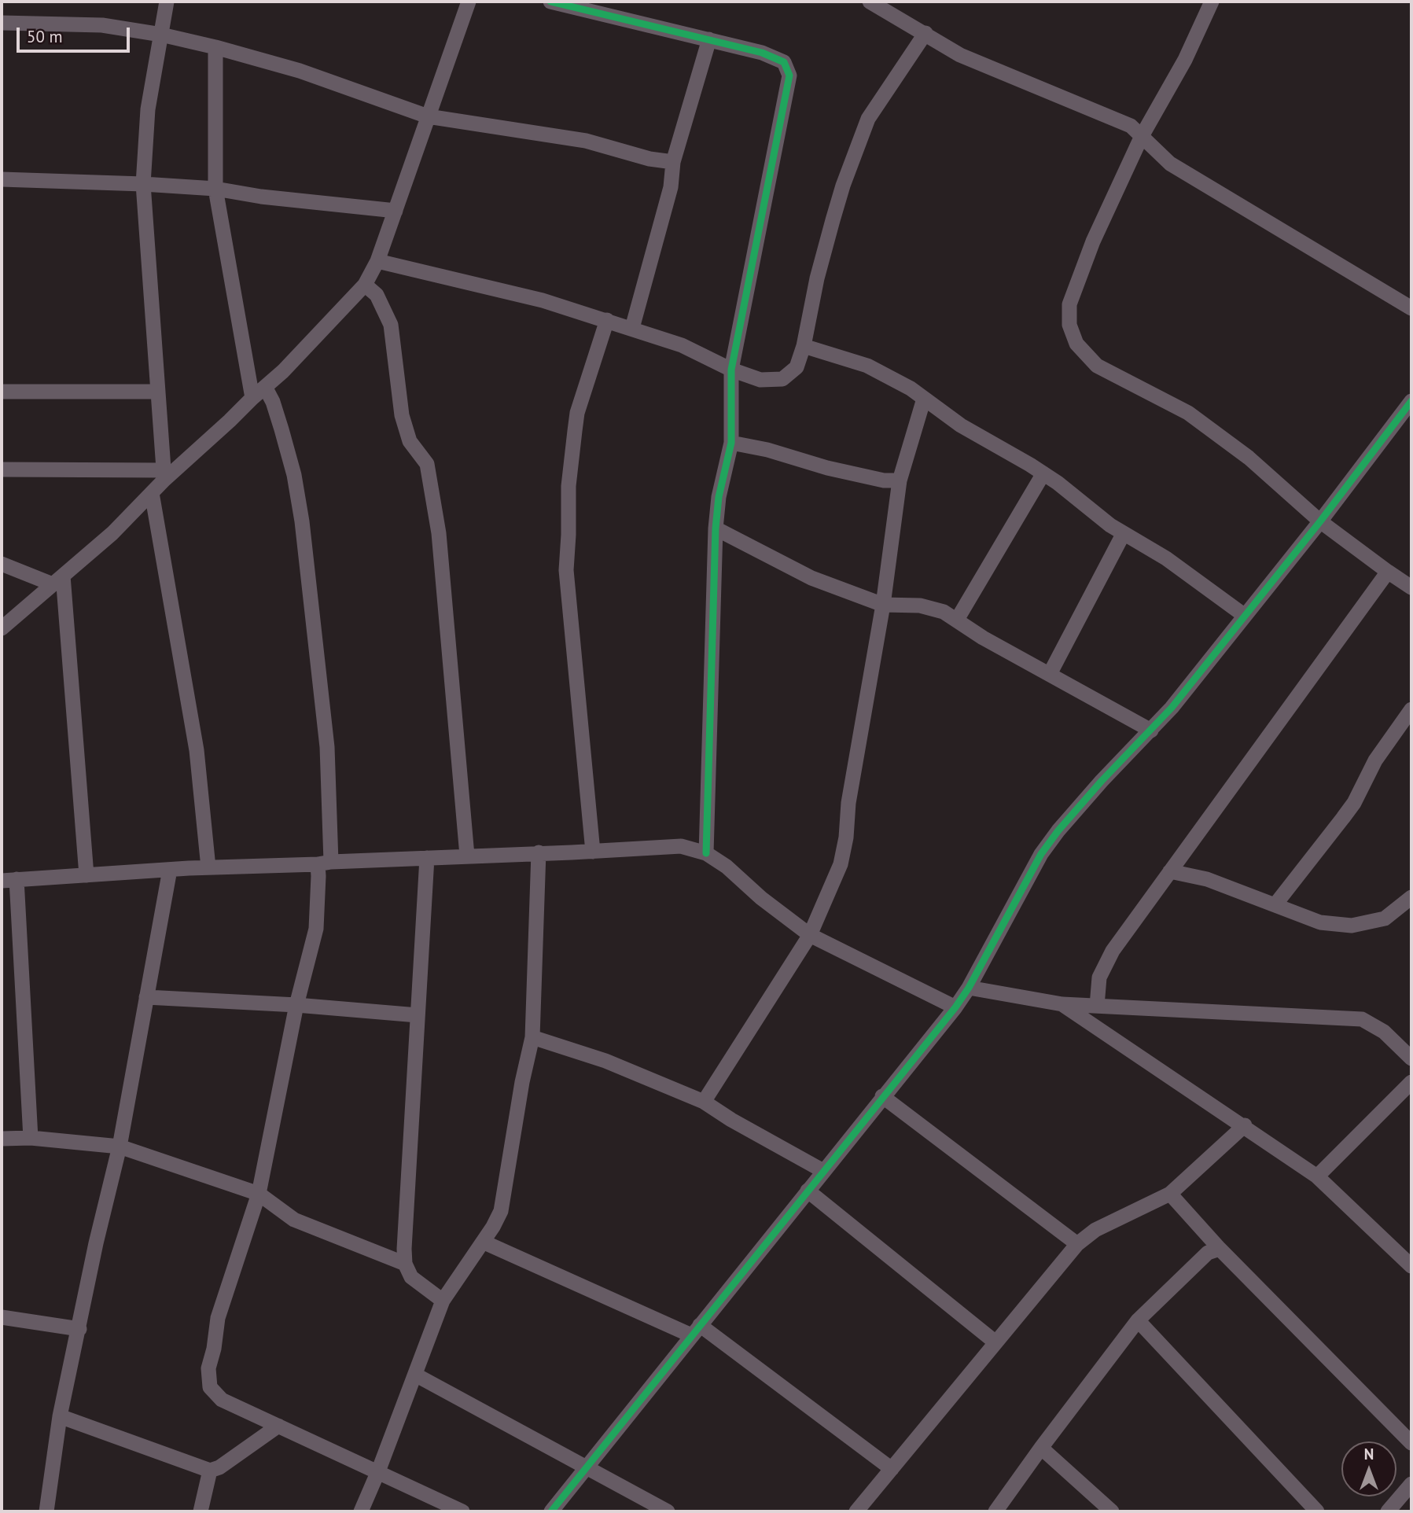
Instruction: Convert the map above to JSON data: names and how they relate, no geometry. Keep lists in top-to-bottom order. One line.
{"scale_bar":"50 m","north":"top"}
